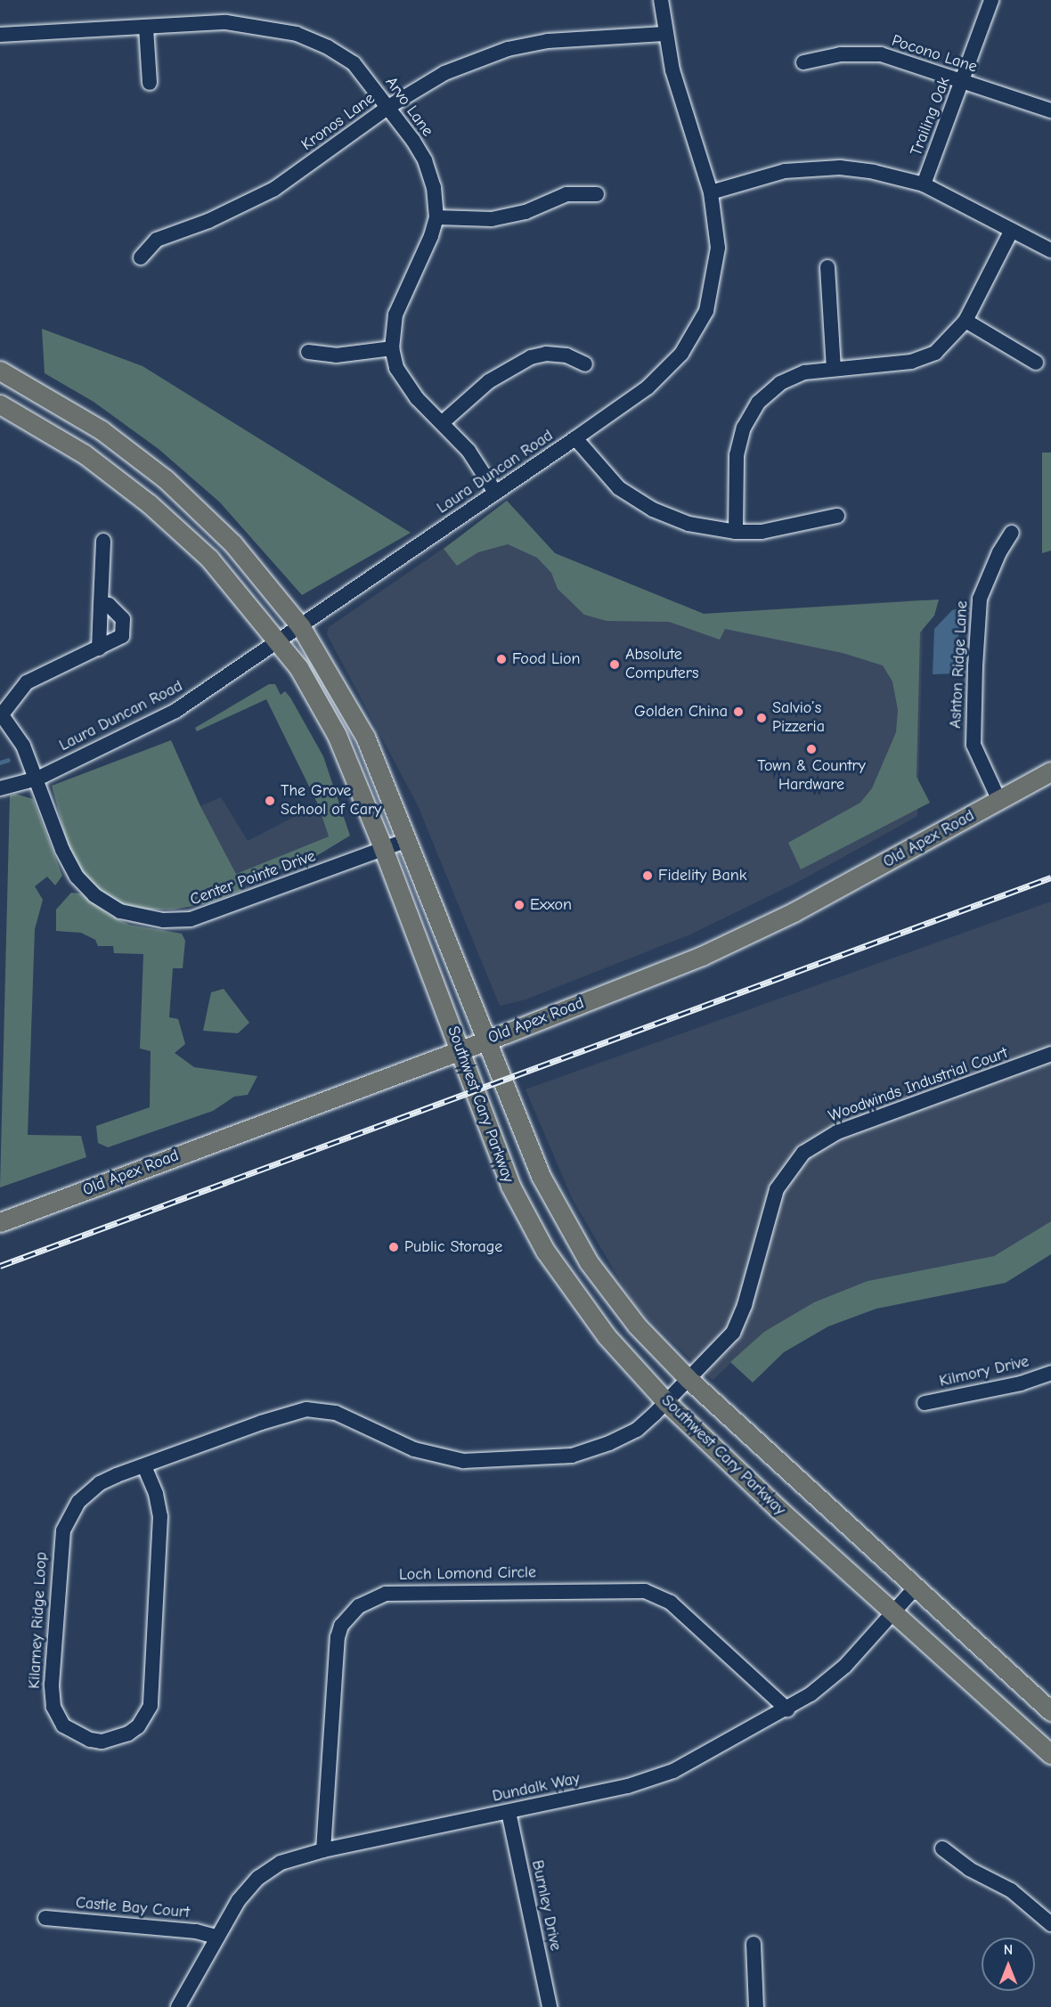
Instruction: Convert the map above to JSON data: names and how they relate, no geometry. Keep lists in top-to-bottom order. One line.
{"streets":{"main road":["Old Apex Road","Southwest Cary Parkway"],"street":["Pocono Lane","Arvo Lane","Trailing Oak","Kronos Lane","Laura Duncan Road","Ashton Ridge Lane","Center Pointe Drive","Woodwinds Industrial Court","Kilmory Drive","Loch Lomond Circle","Kilarney Ridge Loop","Dundalk Way","Burnley Drive","Castle Bay Court"]},"crossings":[["Pocono Lane","Trailing Oak"],["Arvo Lane","Kronos Lane"],["Arvo Lane","Laura Duncan Road"],["Kronos Lane","Laura Duncan Road"],["Laura Duncan Road","Center Pointe Drive"],["Laura Duncan Road","Southwest Cary Parkway"],["Ashton Ridge Lane","Old Apex Road"],["Old Apex Road","Southwest Cary Parkway"],["Center Pointe Drive","Southwest Cary Parkway"],["Woodwinds Industrial Court","Southwest Cary Parkway"],["Woodwinds Industrial Court","Kilarney Ridge Loop"],["Southwest Cary Parkway","Kilarney Ridge Loop"],["Southwest Cary Parkway","Dundalk Way"],["Loch Lomond Circle","Dundalk Way"],["Dundalk Way","Burnley Drive"],["Dundalk Way","Castle Bay Court"]],"places":["Food Lion","Absolute Computers","Golden China","Salvio’s Pizzeria","Town & Country Hardware","The Grove School of Cary","Fidelity Bank","Exxon","Public Storage"],"north":"top"}
